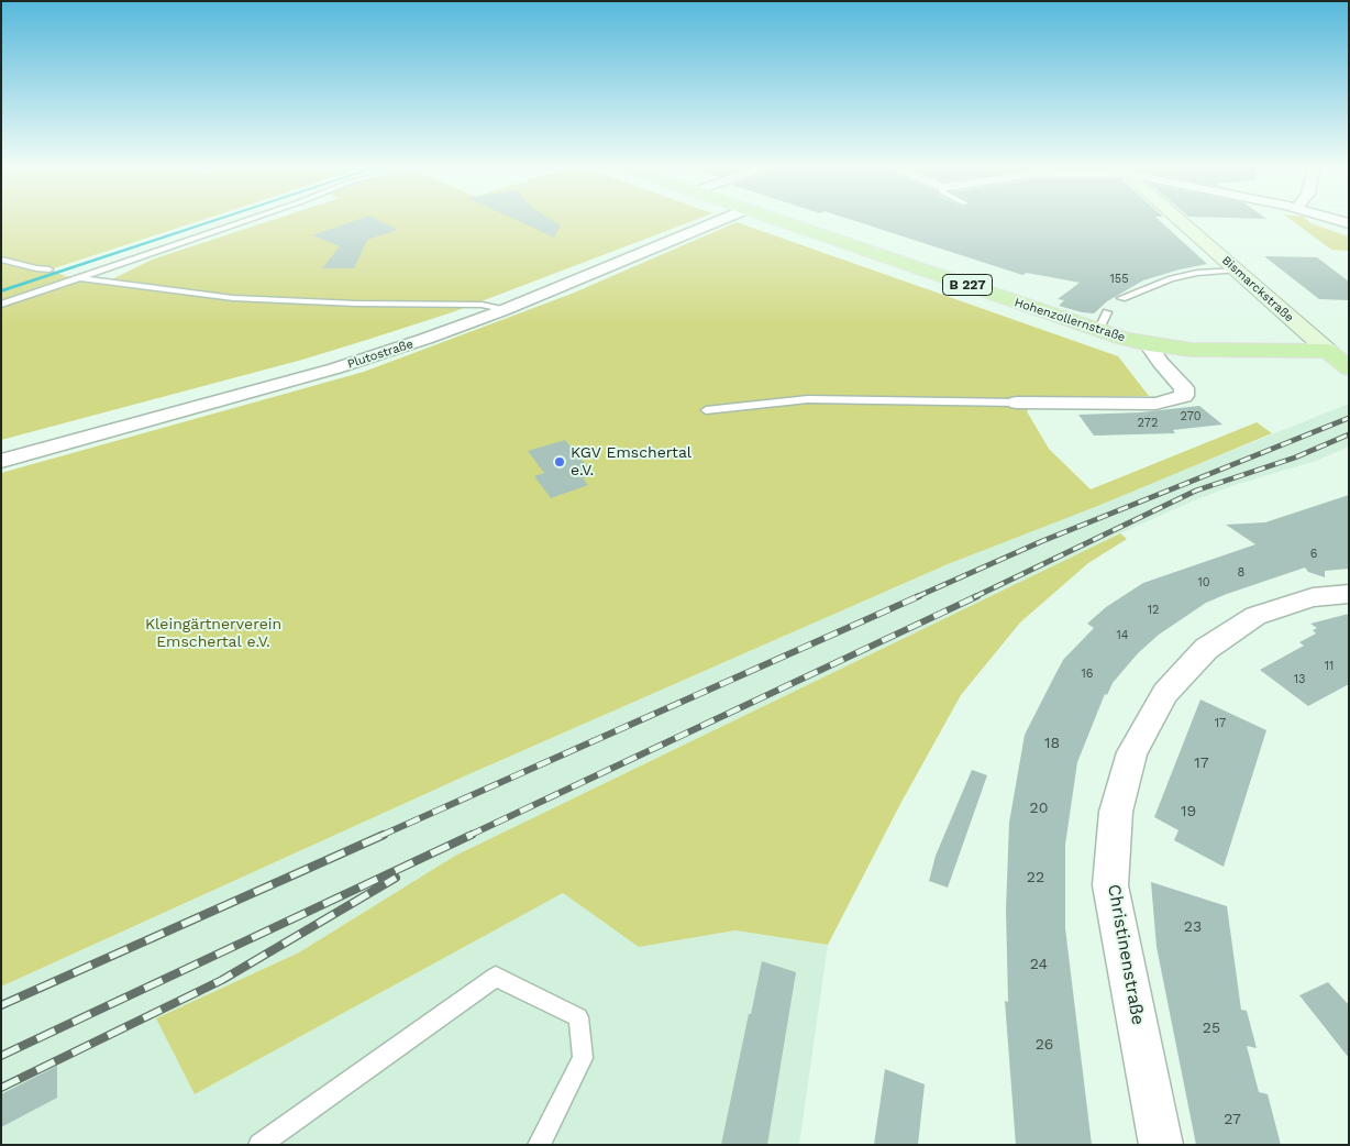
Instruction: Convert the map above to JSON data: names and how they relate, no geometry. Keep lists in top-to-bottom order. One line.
{"streets":{"main road":["B 227","Bismarckstraße","Hohenzollernstraße"],"street":["Plutostraße","Christinenstraße"]},"crossings":[["Bismarckstraße","Hohenzollernstraße"]],"parks":["Kleingärtnerverein Emschertal e.V."],"places":["KGV Emschertal e.V."],"house_numbers":["155","270","272","6","8","10","12","14","11","16","13","17","18","17","20","19","22","23","24","25","26","27"]}
